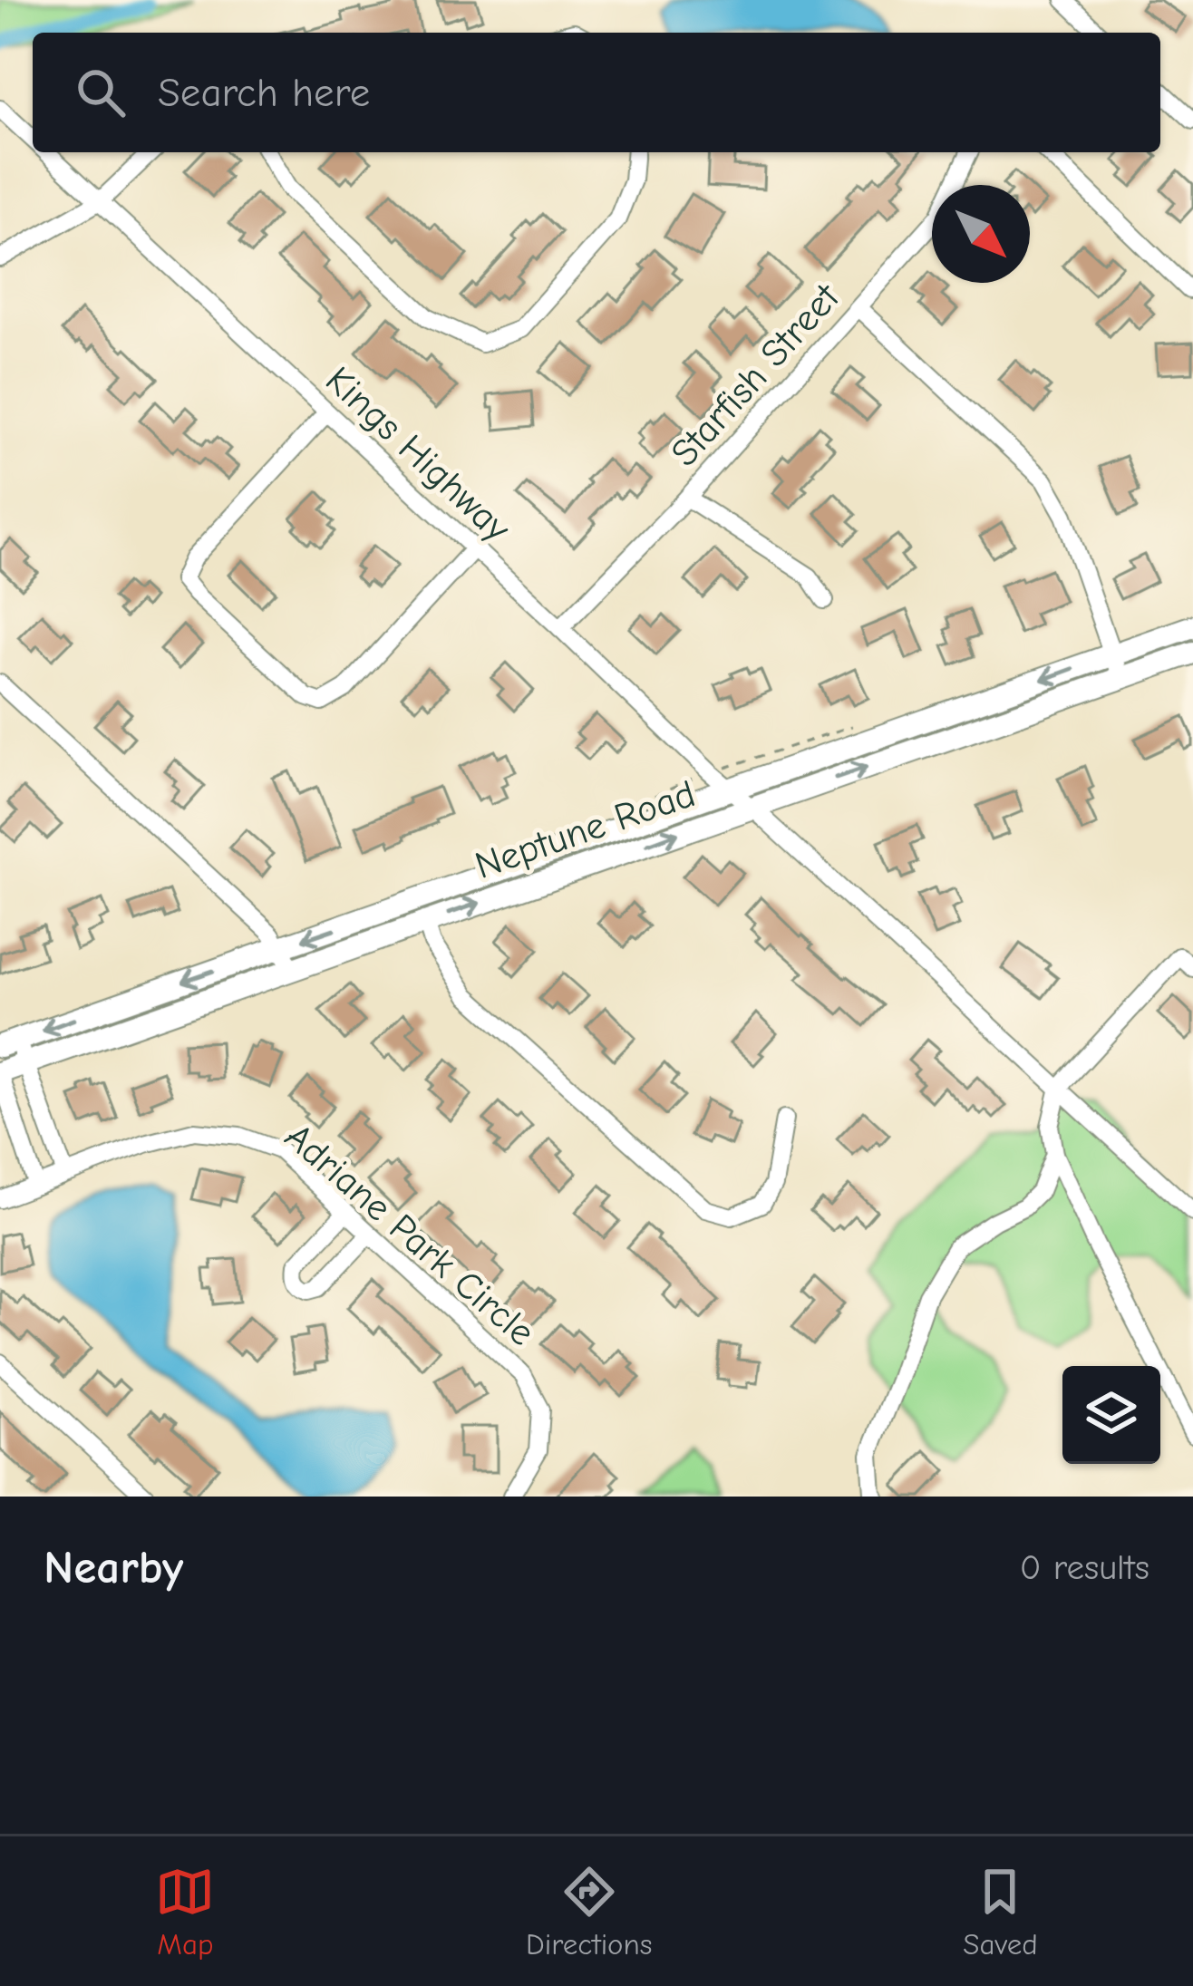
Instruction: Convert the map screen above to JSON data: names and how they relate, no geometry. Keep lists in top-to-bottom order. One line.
{"streets":{"main road":["Neptune Road"],"street":["Starfish Street","Kings Highway","Adriane Park Circle"]},"crossings":[["Starfish Street","Kings Highway"],["Kings Highway","Neptune Road"]],"north":"bottom right","page":{"search":"Search here","heading":["Nearby","0 results"],"nav":["Map","Directions","Saved"]}}
